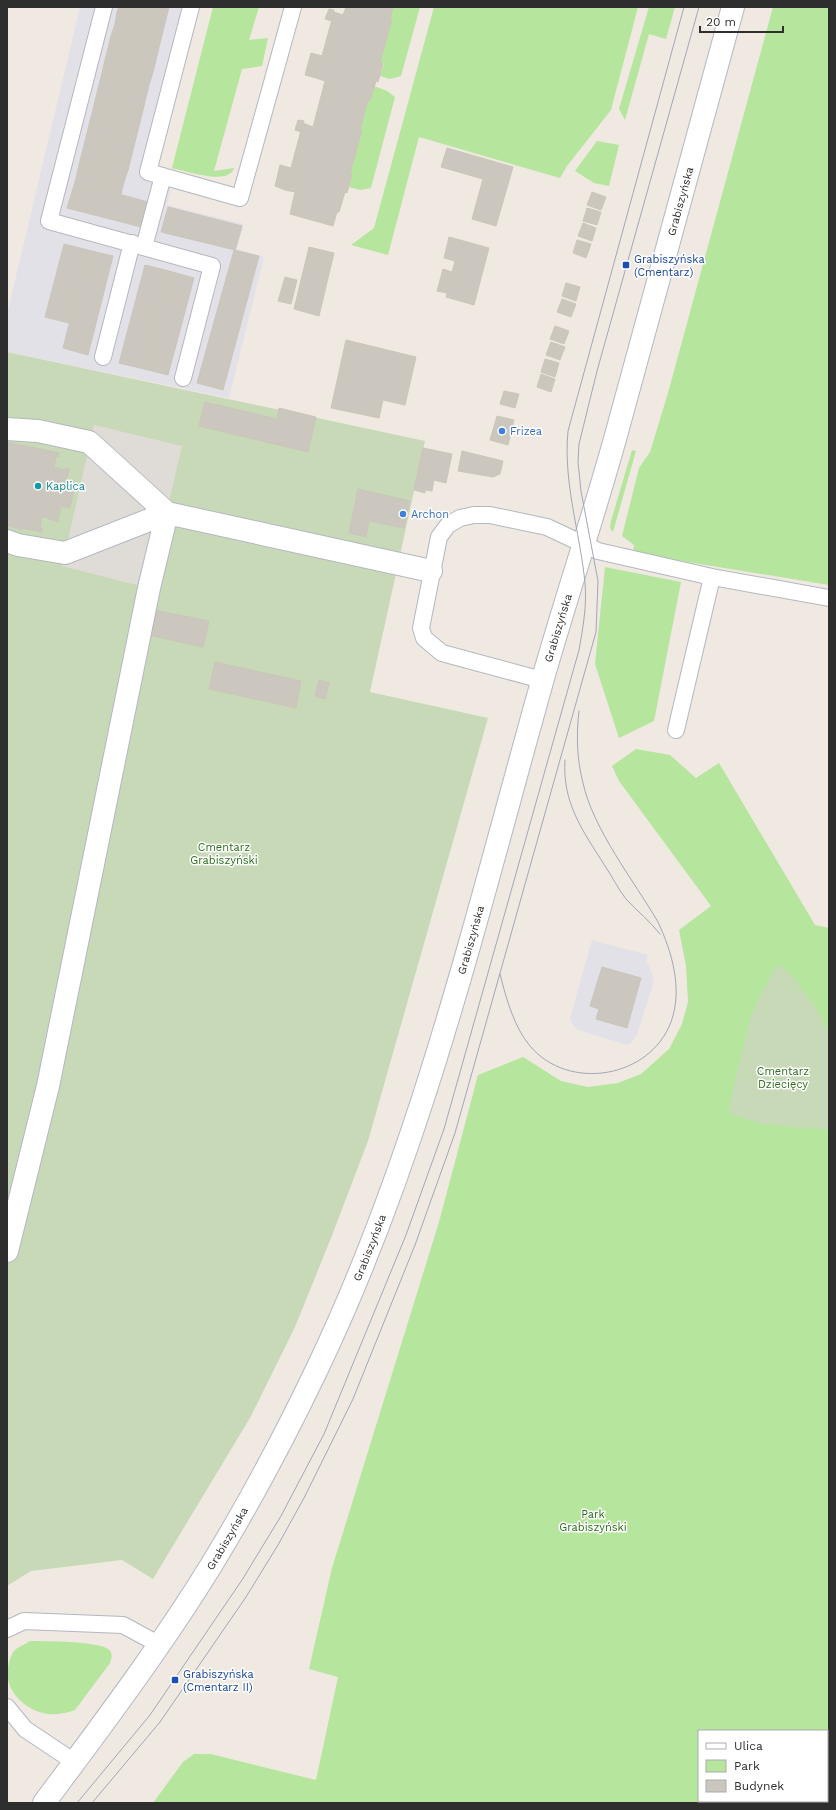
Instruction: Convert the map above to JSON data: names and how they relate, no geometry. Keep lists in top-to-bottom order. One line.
{"streets":{"main road":["Grabiszyńska"]},"parks":["Cmentarz Grabiszyński","Cmentarz Dziecięcy","Park Grabiszyński"],"places":{"transit":["Grabiszyńska (Cmentarz)","Grabiszyńska (Cmentarz II)"],"other":["Frizea","Kaplica","Archon"]},"legend":["Ulica","Park","Budynek"],"scale_bar":"20 m"}
